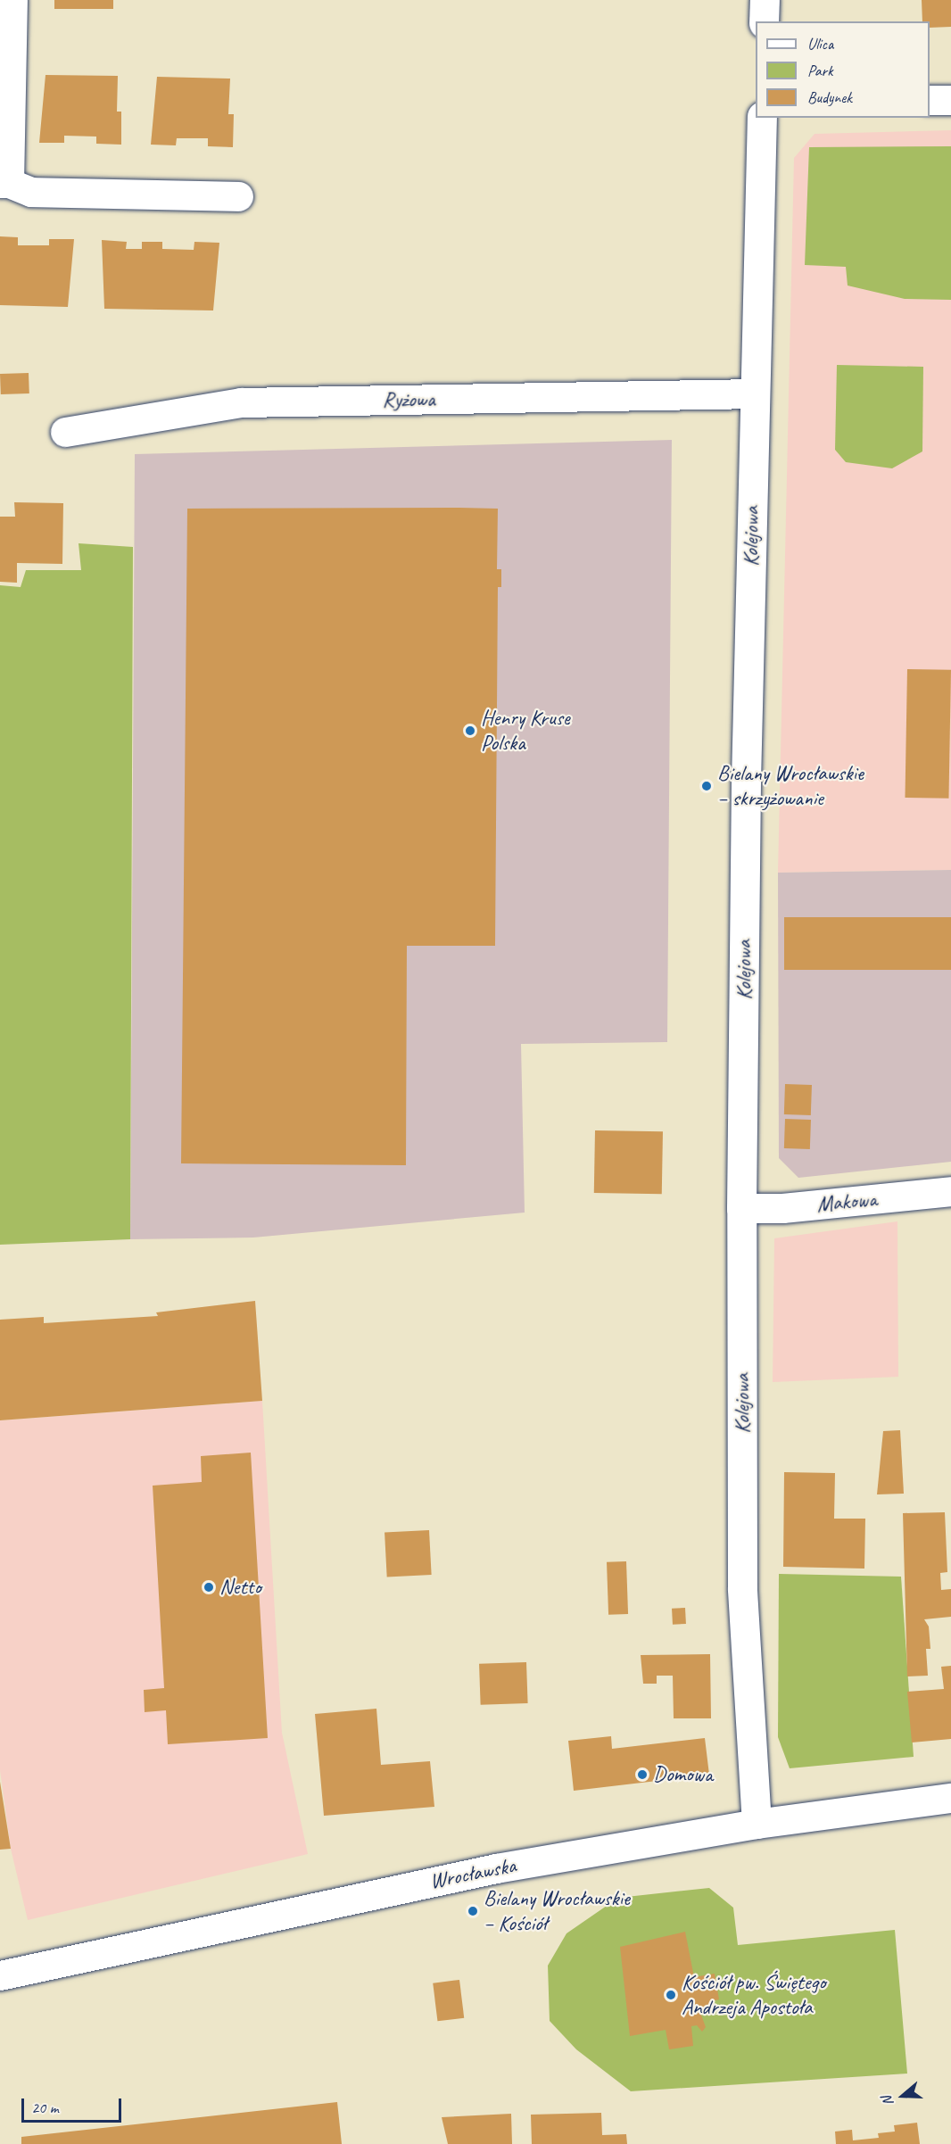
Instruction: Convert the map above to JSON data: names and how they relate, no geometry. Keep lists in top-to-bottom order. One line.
{"streets":{"street":["Ryżowa","Kolejowa","Makowa","Wrocławska"]},"crossings":[["Ryżowa","Kolejowa"],["Kolejowa","Makowa"],["Kolejowa","Wrocławska"]],"places":["Henry Kruse Polska","Bielany Wrocławskie – skrzyżowanie","Netto","Domowa","Bielany Wrocławskie – Kościół","Kościół pw. Świętego Andrzeja Apostoła"],"legend":["Ulica","Park","Budynek"],"scale_bar":"20 m","north":"left"}
